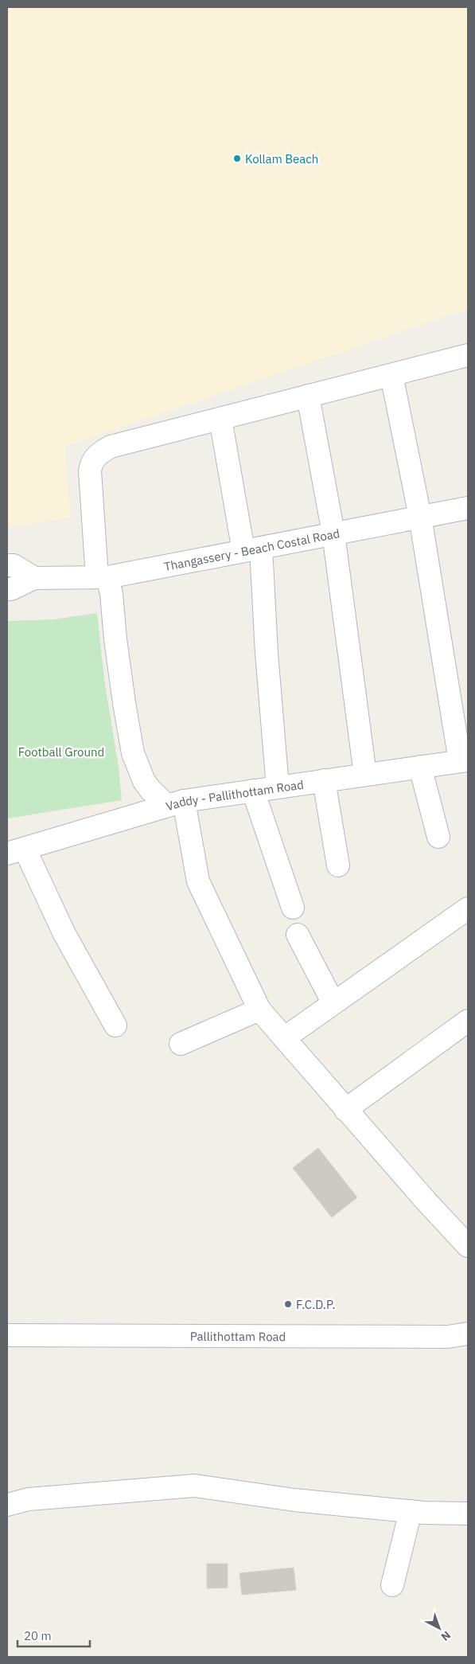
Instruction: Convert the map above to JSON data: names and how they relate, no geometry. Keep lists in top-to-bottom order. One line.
{"streets":{"street":["Thangassery - Beach Costal Road","Vaddy - Pallithottam Road","Pallithottam Road"]},"parks":["Football Ground"],"places":["Kollam Beach","F.C.D.P."],"scale_bar":"20 m","north":"bottom right"}
